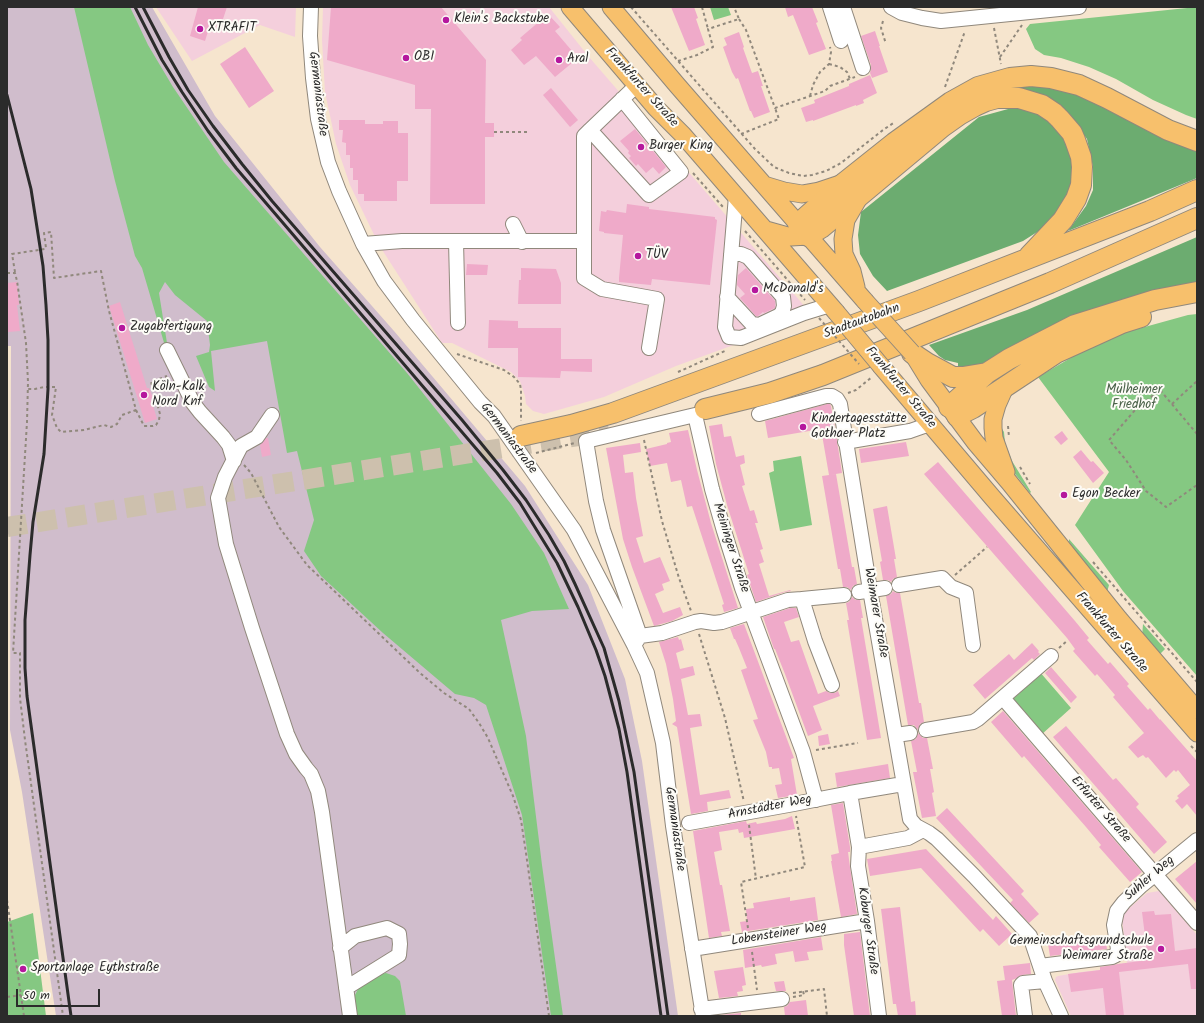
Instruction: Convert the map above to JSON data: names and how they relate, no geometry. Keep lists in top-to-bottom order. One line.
{"streets":{"highway":["Stadtautobahn"],"main road":["Frankfurter Straße"],"street":["Germaniastraße","Meininger Straße","Weimarer Straße","Arnstädter Weg","Erfurter Straße","Suhler Weg","Koburger Straße","Lobensteiner Weg"]},"crossings":[["Germaniastraße","Meininger Straße"],["Germaniastraße","Lobensteiner Weg"],["Meininger Straße","Arnstädter Weg"],["Weimarer Straße","Arnstädter Weg"],["Arnstädter Weg","Koburger Straße"],["Erfurter Straße","Suhler Weg"],["Koburger Straße","Lobensteiner Weg"]],"parks":["Mülheimer Friedhof"],"places":["Klein's Backstube","XTRAFIT","OBI","Aral","Burger King","TÜV","McDonald's","Zugabfertigung","Köln-Kalk Nord Knf","Kindertagesstätte Gothaer Platz","Egon Becker","Gemeinschaftsgrundschule Weimarer Straße","Sportanlage Eythstraße"],"scale_bar":"50 m"}
